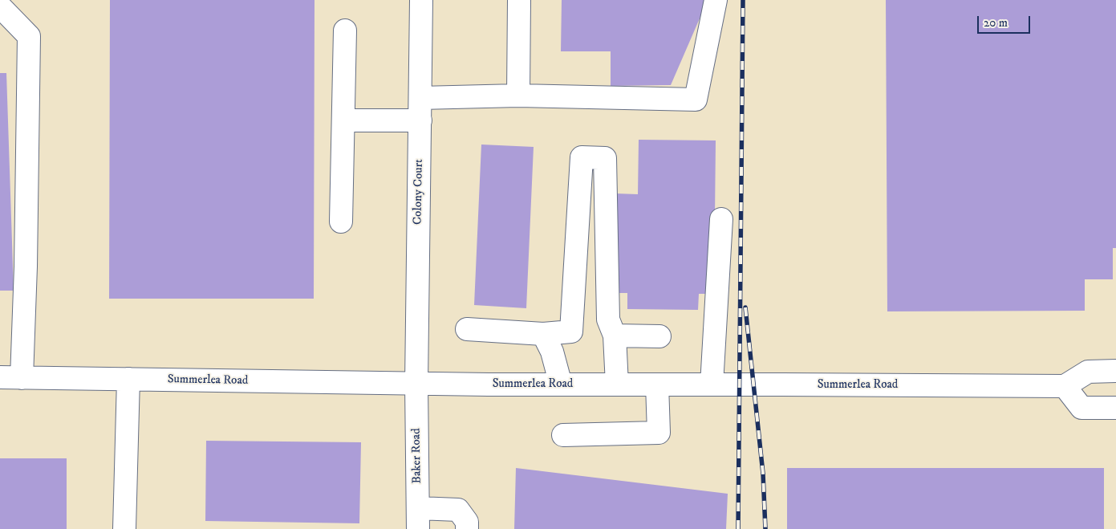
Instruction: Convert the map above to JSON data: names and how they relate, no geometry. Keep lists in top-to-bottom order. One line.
{"streets":{"street":["Colony Court","Summerlea Road","Baker Road"]},"crossings":[["Colony Court","Summerlea Road"],["Colony Court","Baker Road"],["Summerlea Road","Baker Road"]],"scale_bar":"20 m"}
